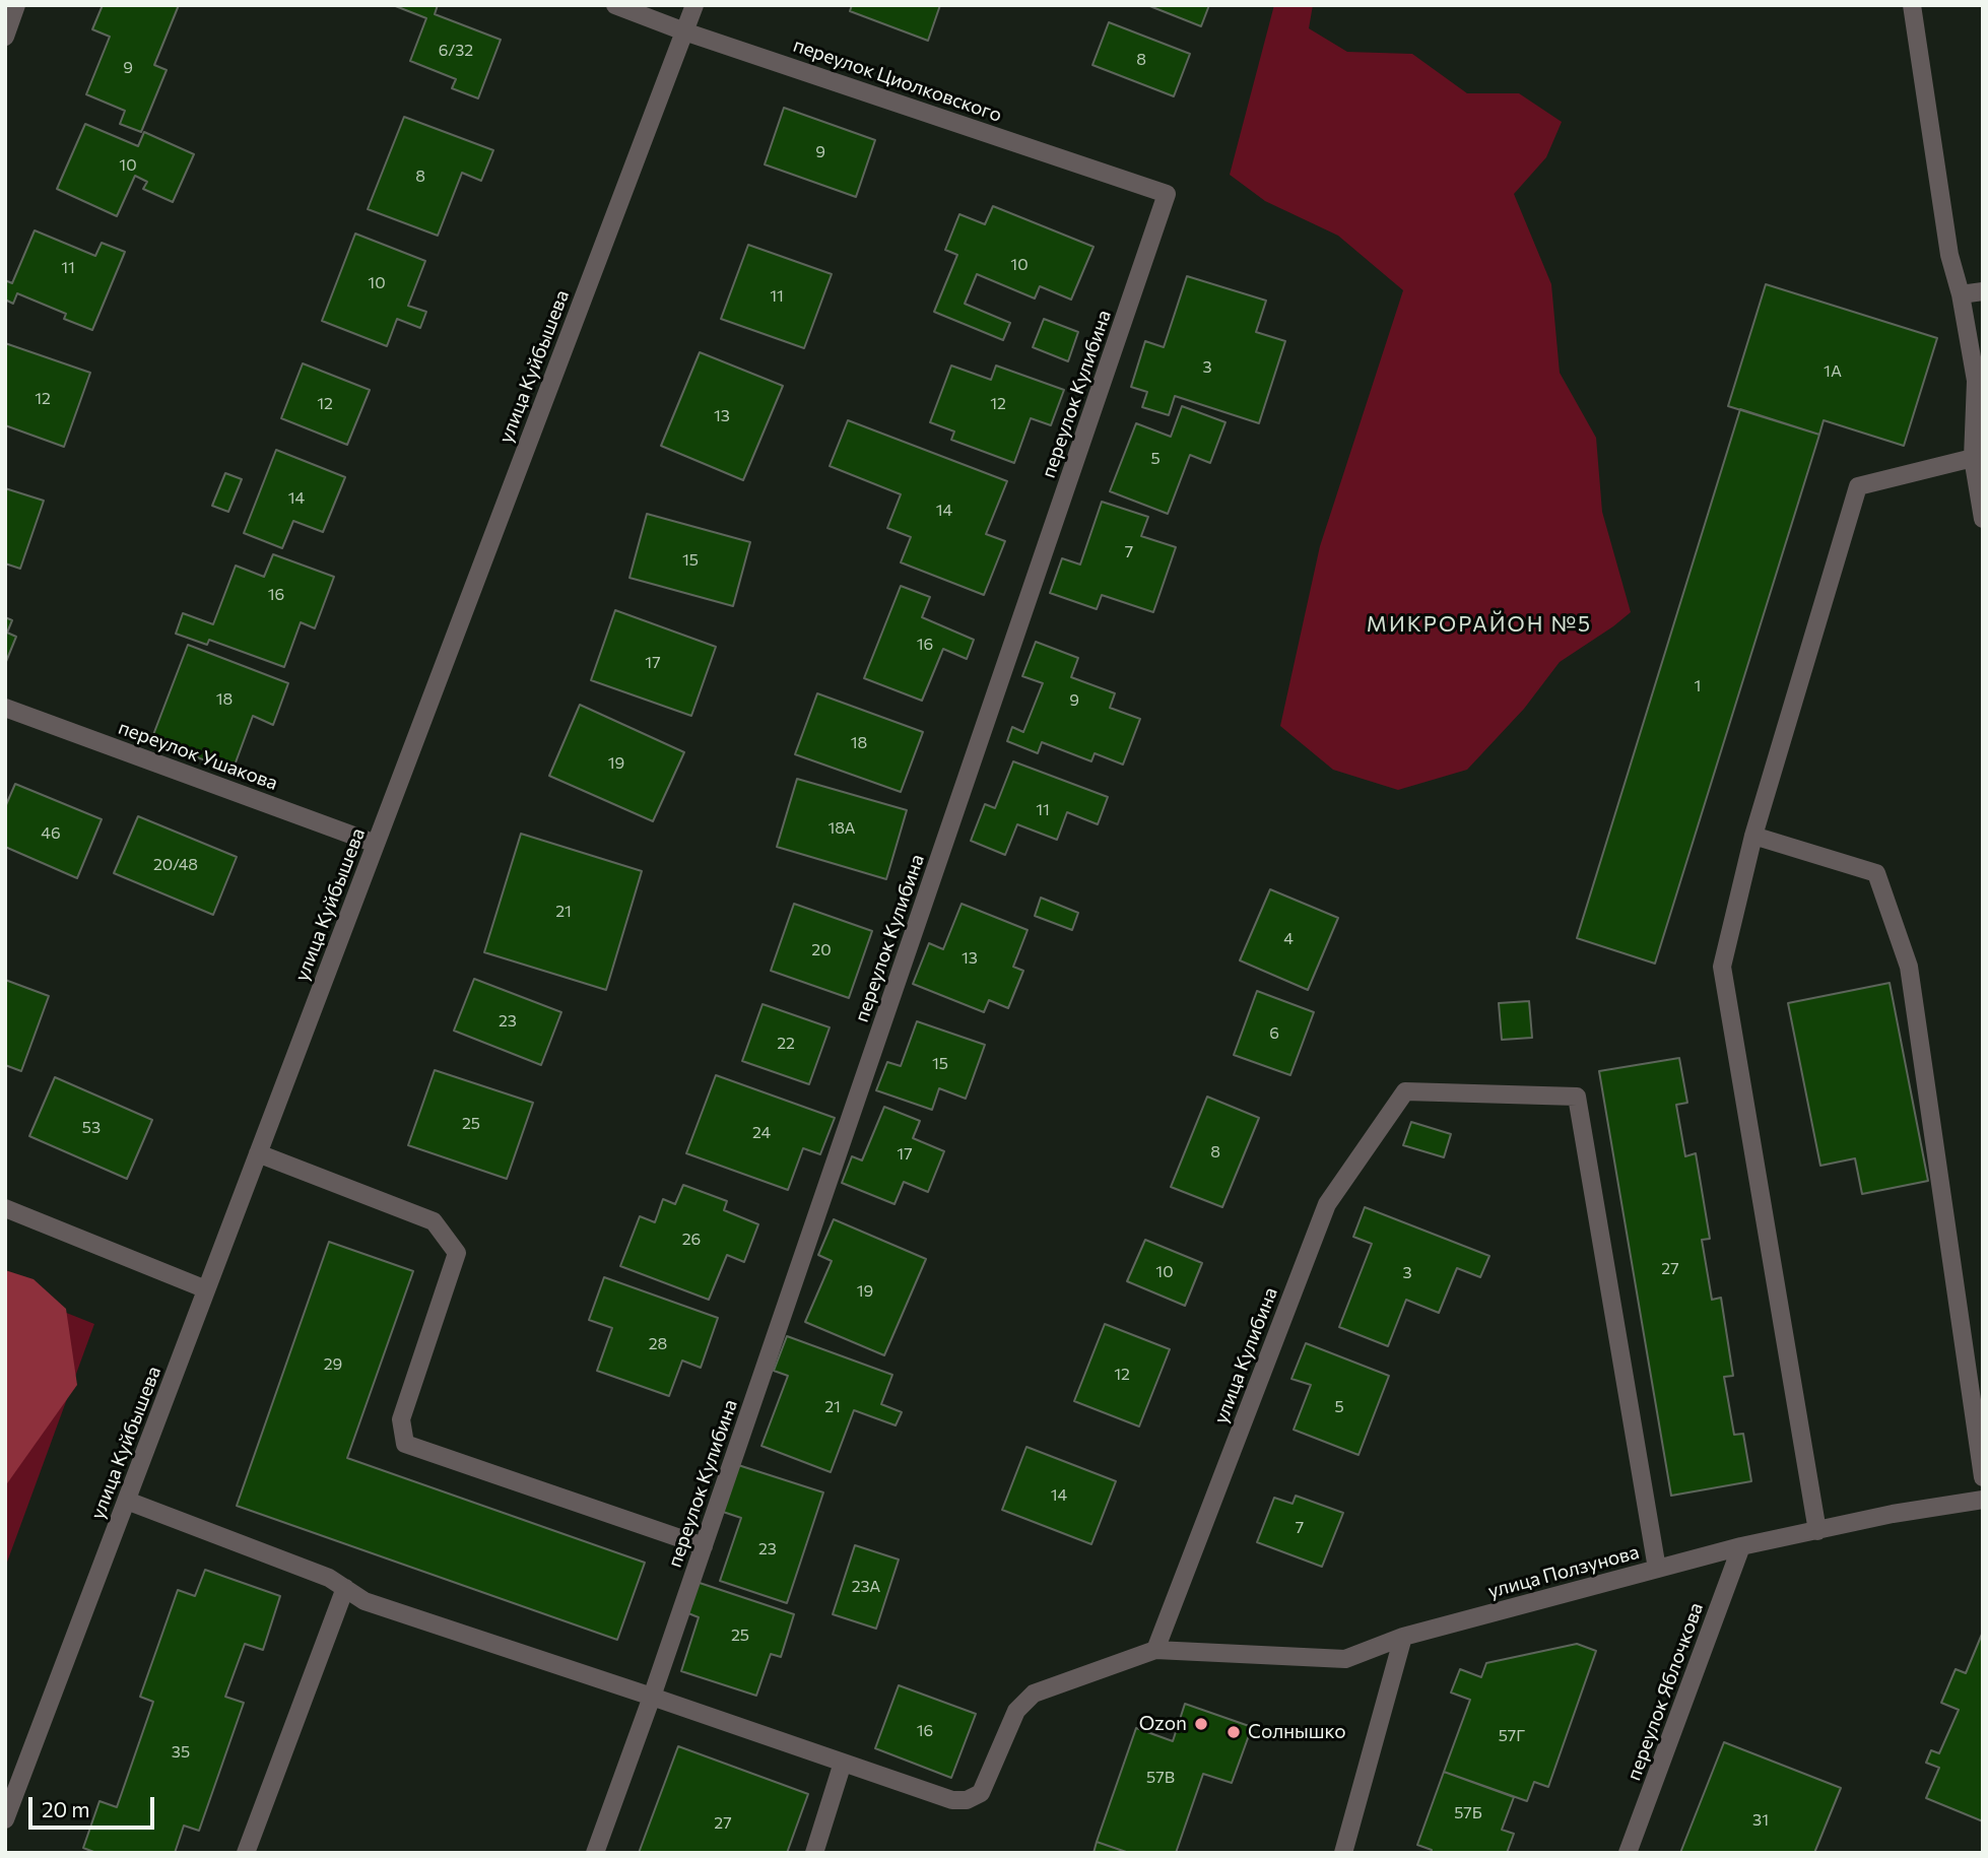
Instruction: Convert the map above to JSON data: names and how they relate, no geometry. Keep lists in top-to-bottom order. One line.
{"streets":{"street":["переулок Циолковского","улица Куйбышева","переулок Кулибина","переулок Ушакова","улица Кулибина","улица Ползунова","переулок Яблочкова"]},"crossings":[["переулок Циолковского","улица Куйбышева"],["переулок Циолковского","переулок Кулибина"],["улица Куйбышева","переулок Ушакова"],["улица Кулибина","улица Ползунова"],["улица Ползунова","переулок Яблочкова"]],"districts":["МИКРОРАЙОН №5"],"places":["Ozon","Солнышко"],"house_numbers":["6/32","8","9","9","10","8","10","11","10","11","3","1А","12","12","12","13","5","14","14","7","15","16","16","17","1","18","9","18","19","11","18А","46","20/48","21","4","20","13","23","6","22","15","25","53","24","8","17","26","27","10","3","19","28","29","12","21","5","14","7","23","23А","25","16","57Г","35","57В","57Б","31","27"],"scale_bar":"20 m"}
